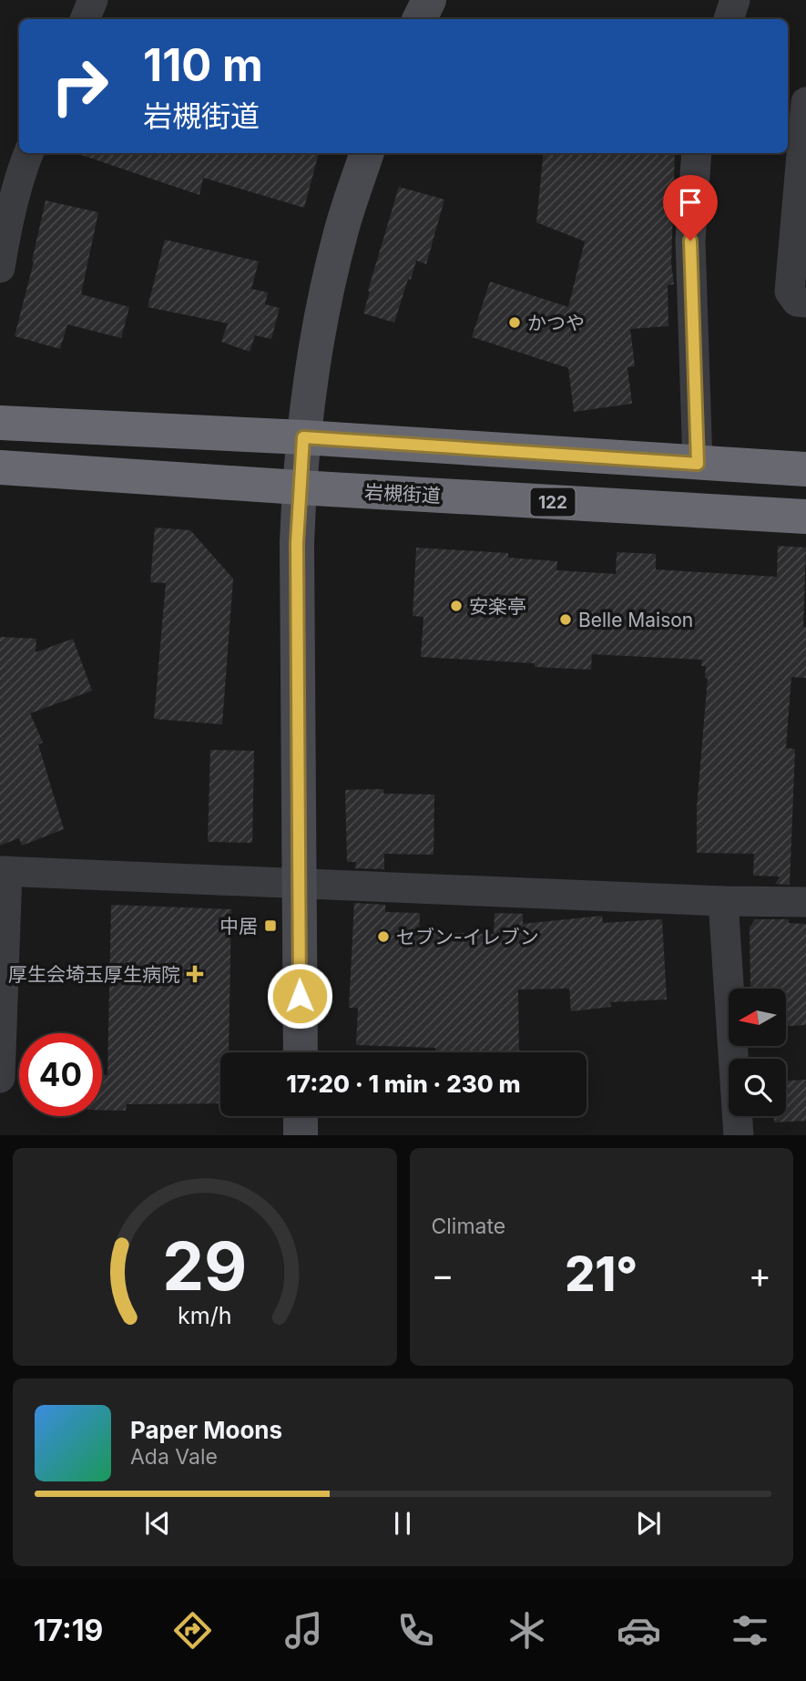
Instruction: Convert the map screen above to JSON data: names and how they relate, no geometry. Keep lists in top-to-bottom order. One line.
{"streets":{"highway":["岩槻街道","122"]},"places":{"other":["かつや","安楽亭","Belle Maison","セブン-イレブン"],"transit":["中居"],"health":["厚生会埼玉厚生病院"]},"north":"left","page":{"turn":["110 m","岩槻街道"],"limit":"40","trip":"17:20 · 1 min · 230 m","tile":"Climate","heat":["−","21°","+"],"song":["Paper Moons","Ada Vale"],"tabs":"17:19","gauge":["29","km/h"]}}
